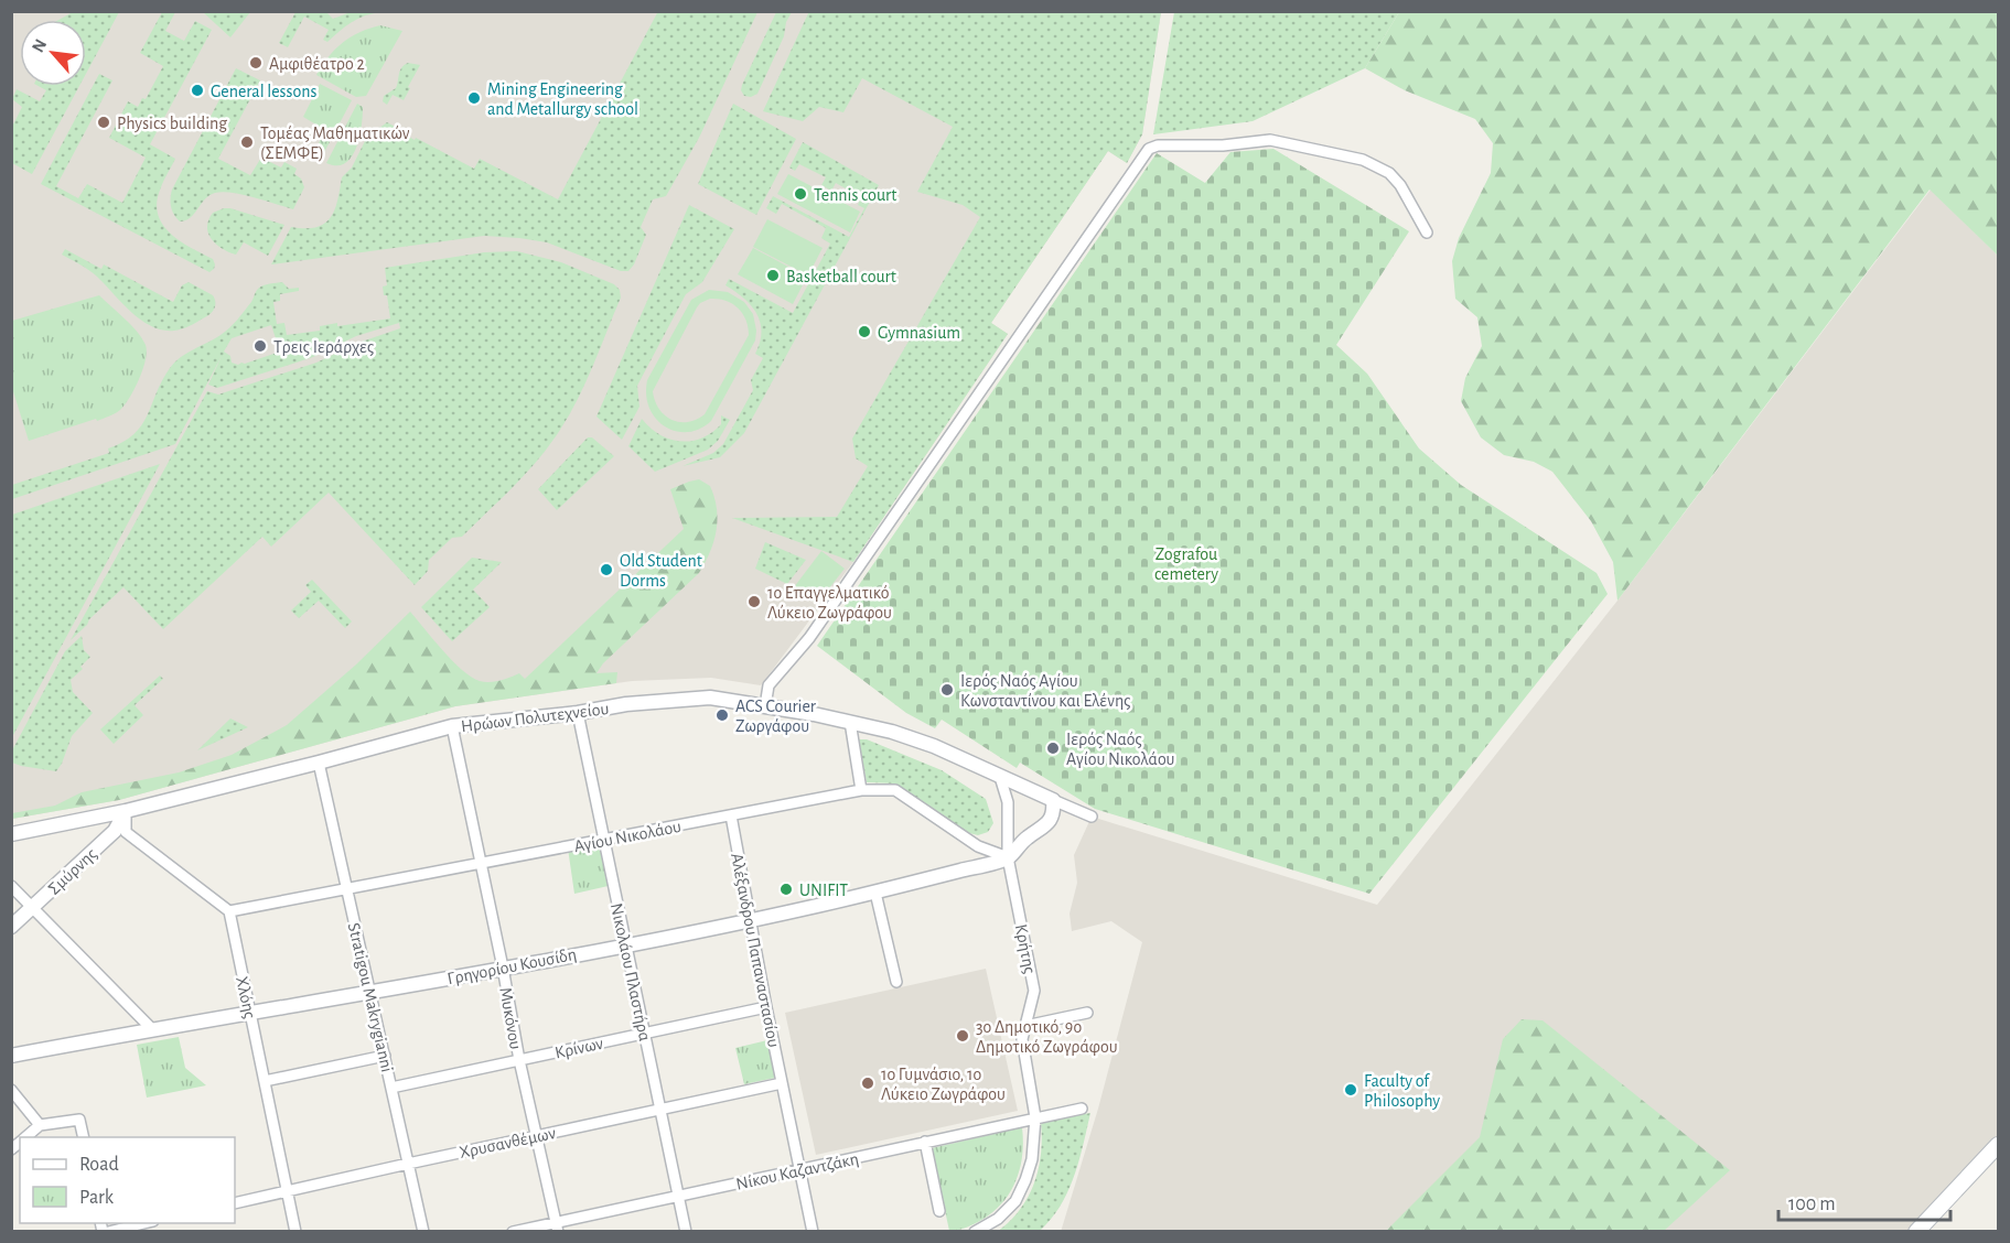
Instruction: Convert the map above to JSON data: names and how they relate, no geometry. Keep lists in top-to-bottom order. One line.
{"streets":{"street":["Ηρώων Πολυτεχνείου","Αγίου Νικολάου","Σμύρνης","Κρήτης","Αλέξανδρου Παπαναστασίου","Γρηγορίου Κουσίδη","Νικολάου Πλαστήρα","Χλόης","Stratigou Makrygianni","Μυκόνου","Κρίνων","Χρυσανθέμων","Νίκου Καζαντζάκη"]},"crossings":[["Ηρώων Πολυτεχνείου","Σμύρνης"],["Ηρώων Πολυτεχνείου","Γρηγορίου Κουσίδη"],["Ηρώων Πολυτεχνείου","Νικολάου Πλαστήρα"],["Ηρώων Πολυτεχνείου","Stratigou Makrygianni"],["Ηρώων Πολυτεχνείου","Μυκόνου"],["Αγίου Νικολάου","Κρήτης"],["Αγίου Νικολάου","Αλέξανδρου Παπαναστασίου"],["Αγίου Νικολάου","Γρηγορίου Κουσίδη"],["Αγίου Νικολάου","Νικολάου Πλαστήρα"],["Αγίου Νικολάου","Χλόης"],["Αγίου Νικολάου","Stratigou Makrygianni"],["Αγίου Νικολάου","Μυκόνου"],["Κρήτης","Γρηγορίου Κουσίδη"],["Κρήτης","Νίκου Καζαντζάκη"],["Αλέξανδρου Παπαναστασίου","Γρηγορίου Κουσίδη"],["Αλέξανδρου Παπαναστασίου","Κρίνων"],["Αλέξανδρου Παπαναστασίου","Χρυσανθέμων"],["Αλέξανδρου Παπαναστασίου","Νίκου Καζαντζάκη"],["Γρηγορίου Κουσίδη","Νικολάου Πλαστήρα"],["Γρηγορίου Κουσίδη","Χλόης"],["Γρηγορίου Κουσίδη","Stratigou Makrygianni"],["Γρηγορίου Κουσίδη","Μυκόνου"],["Νικολάου Πλαστήρα","Κρίνων"],["Νικολάου Πλαστήρα","Χρυσανθέμων"],["Νικολάου Πλαστήρα","Νίκου Καζαντζάκη"],["Χλόης","Χρυσανθέμων"],["Stratigou Makrygianni","Κρίνων"],["Stratigou Makrygianni","Χρυσανθέμων"],["Μυκόνου","Κρίνων"],["Μυκόνου","Χρυσανθέμων"],["Μυκόνου","Νίκου Καζαντζάκη"]],"parks":["Zografou cemetery"],"places":["Αμφιθέατρο 2","General lessons","Mining Engineering and Metallurgy school","Physics building","Τομέας Μαθηματικών (ΣΕΜΦΕ)","Tennis court","Basketball court","Gymnasium","Τρεις Ιεράρχες","Old Student Dorms","1ο Επαγγελματικό Λύκειο Ζωγράφου","Ιερός Ναός Αγίου Κωνσταντίνου και Ελένης","ACS Courier Ζωργάφου","Ιερός Ναός Αγίου Νικολάου","UNIFIT","3ο Δημοτικό, 9ο Δημοτικό Ζωγράφου","1ο Γυμνάσιο, 1ο Λύκειο Ζωγράφου","Faculty of Philosophy"],"legend":["Road","Park"],"scale_bar":"100 m","north":"top left"}
